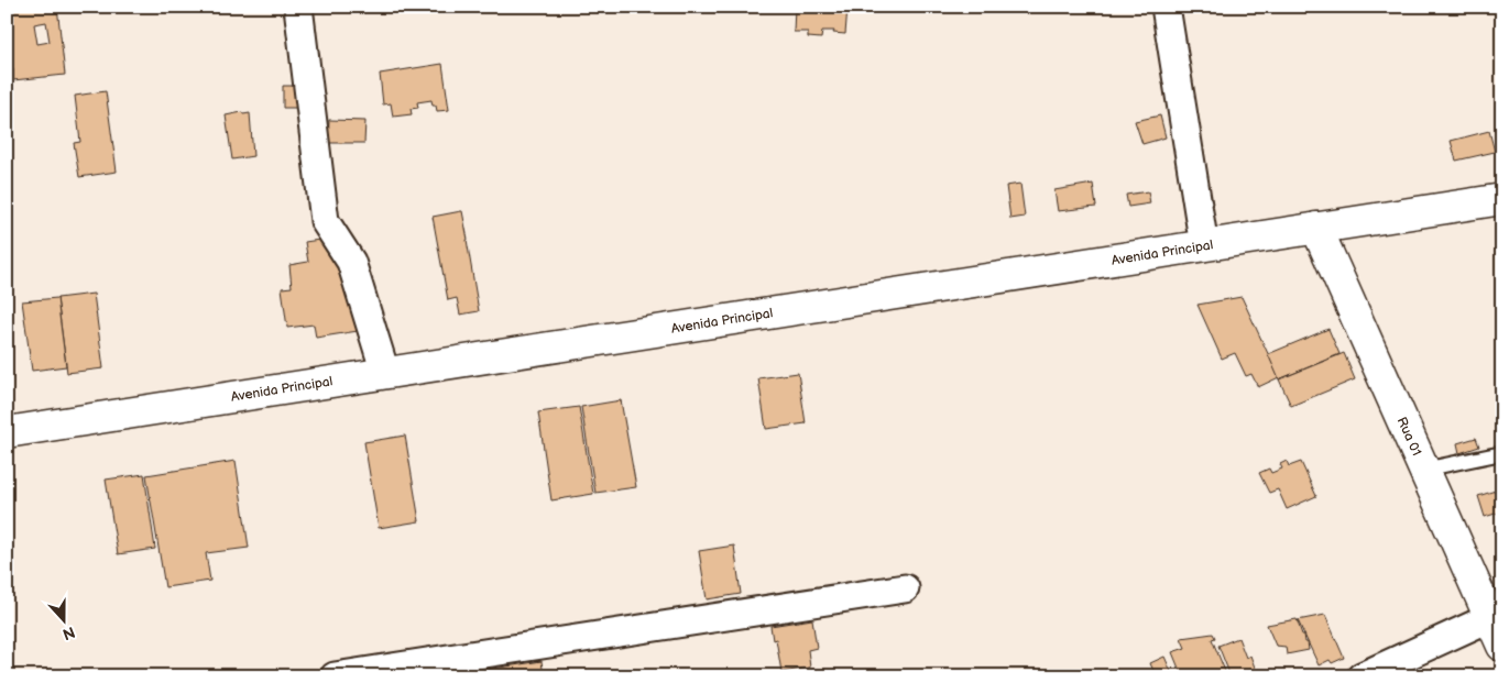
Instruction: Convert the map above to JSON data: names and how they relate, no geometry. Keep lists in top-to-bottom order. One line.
{"streets":{"street":["Avenida Principal","Rua 01"]},"crossings":[["Avenida Principal","Rua 01"]],"north":"bottom"}
